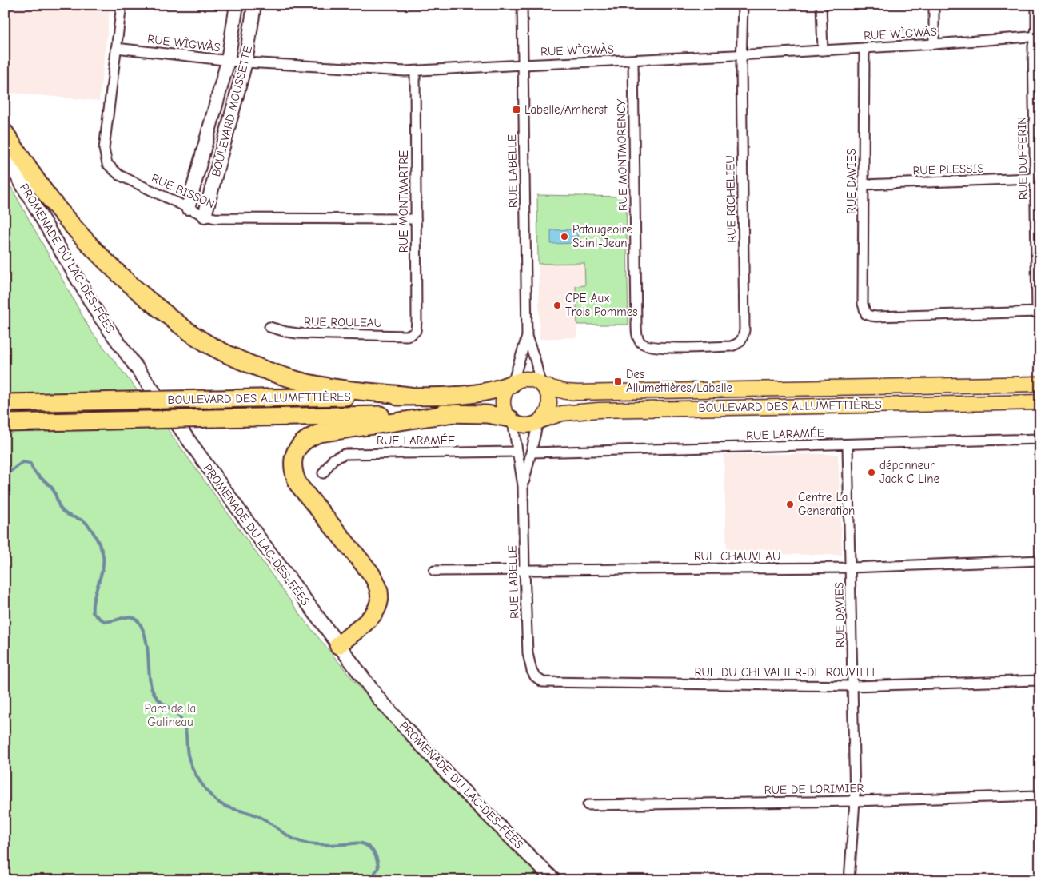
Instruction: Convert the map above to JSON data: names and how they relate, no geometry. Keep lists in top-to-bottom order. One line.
{"streets":{"highway":["BOULEVARD DES ALLUMETTIÈRES"],"street":["RUE WÌGWÀS","BOULEVARD MOUSSETTE","RUE MONTMORENCY","RUE DUFFERIN","RUE PLESSIS","RUE LABELLE","RUE DAVIES","RUE BISSON","RUE RICHELIEU","RUE MONTMARTRE","PROMENADE DU LAC-DES-FÉES","RUE ROULEAU","RUE LARAMÉE","RUE CHAUVEAU","RUE DU CHEVALIER-DE ROUVILLE","RUE DE LORIMIER"]},"crossings":[["RUE WÌGWÀS","BOULEVARD MOUSSETTE"],["RUE WÌGWÀS","RUE MONTMORENCY"],["RUE WÌGWÀS","RUE DUFFERIN"],["RUE WÌGWÀS","RUE LABELLE"],["RUE WÌGWÀS","RUE DAVIES"],["RUE WÌGWÀS","RUE BISSON"],["RUE WÌGWÀS","RUE RICHELIEU"],["RUE WÌGWÀS","RUE MONTMARTRE"],["BOULEVARD MOUSSETTE","RUE BISSON"],["RUE MONTMORENCY","RUE RICHELIEU"],["RUE DUFFERIN","RUE PLESSIS"],["RUE DUFFERIN","RUE DAVIES"],["RUE PLESSIS","RUE DAVIES"],["RUE LABELLE","BOULEVARD DES ALLUMETTIÈRES"],["RUE LABELLE","RUE LARAMÉE"],["RUE LABELLE","RUE CHAUVEAU"],["RUE LABELLE","RUE DU CHEVALIER-DE ROUVILLE"],["RUE DAVIES","RUE LARAMÉE"],["RUE DAVIES","RUE CHAUVEAU"],["RUE DAVIES","RUE DU CHEVALIER-DE ROUVILLE"],["RUE DAVIES","RUE DE LORIMIER"],["RUE BISSON","RUE MONTMARTRE"],["RUE MONTMARTRE","RUE ROULEAU"]],"parks":["Parc de la Gatineau"],"places":{"transit":["Labelle/Amherst","Des Allumettières/Labelle"],"other":["Pataugeoire Saint-Jean","CPE Aux Trois Pommes","dépanneur Jack C Line","Centre La Generation"]}}
